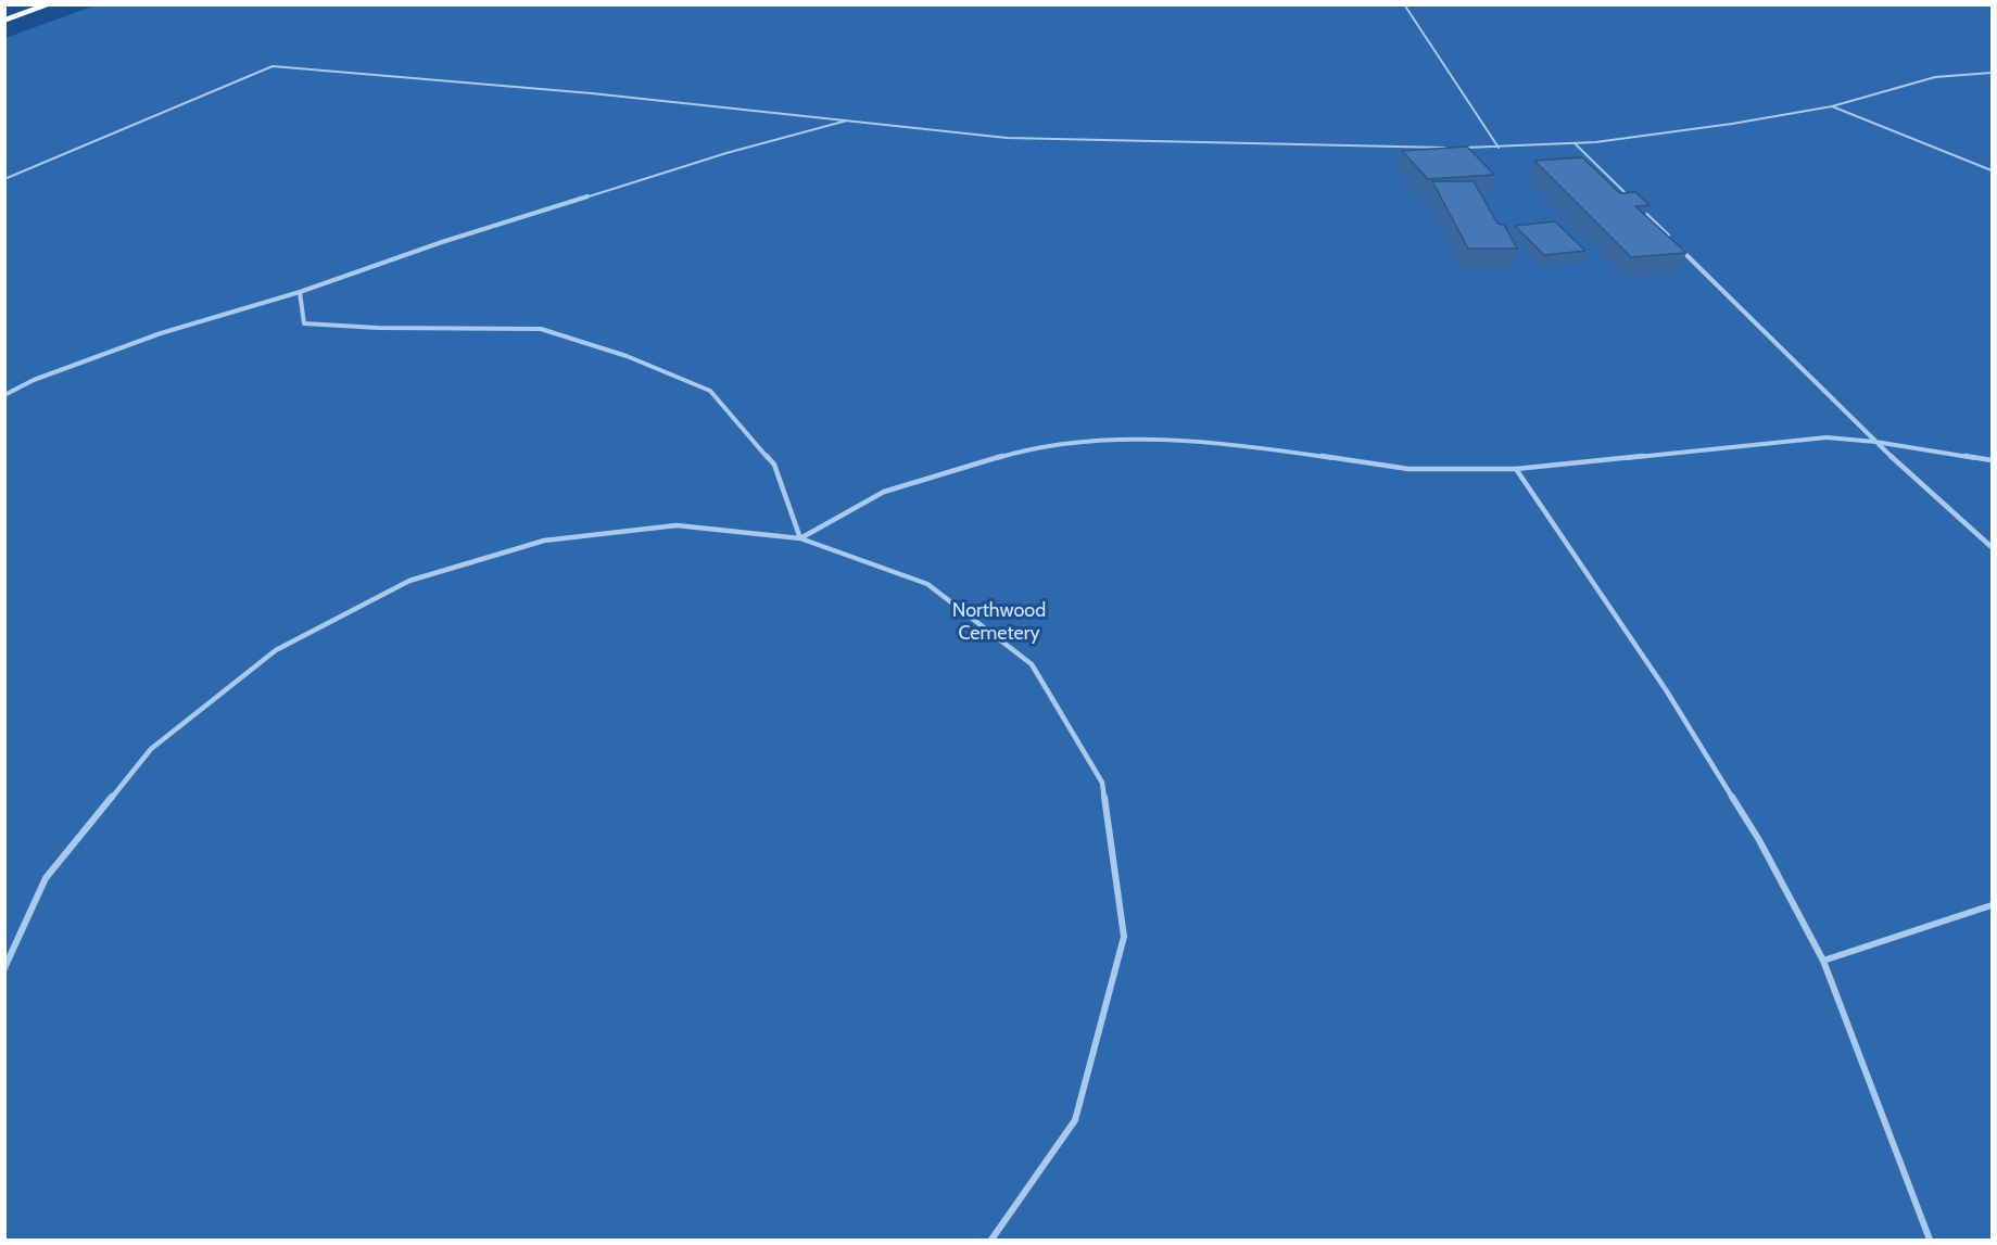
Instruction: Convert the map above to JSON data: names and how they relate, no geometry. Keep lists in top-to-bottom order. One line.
{"parks":["Northwood Cemetery"]}
